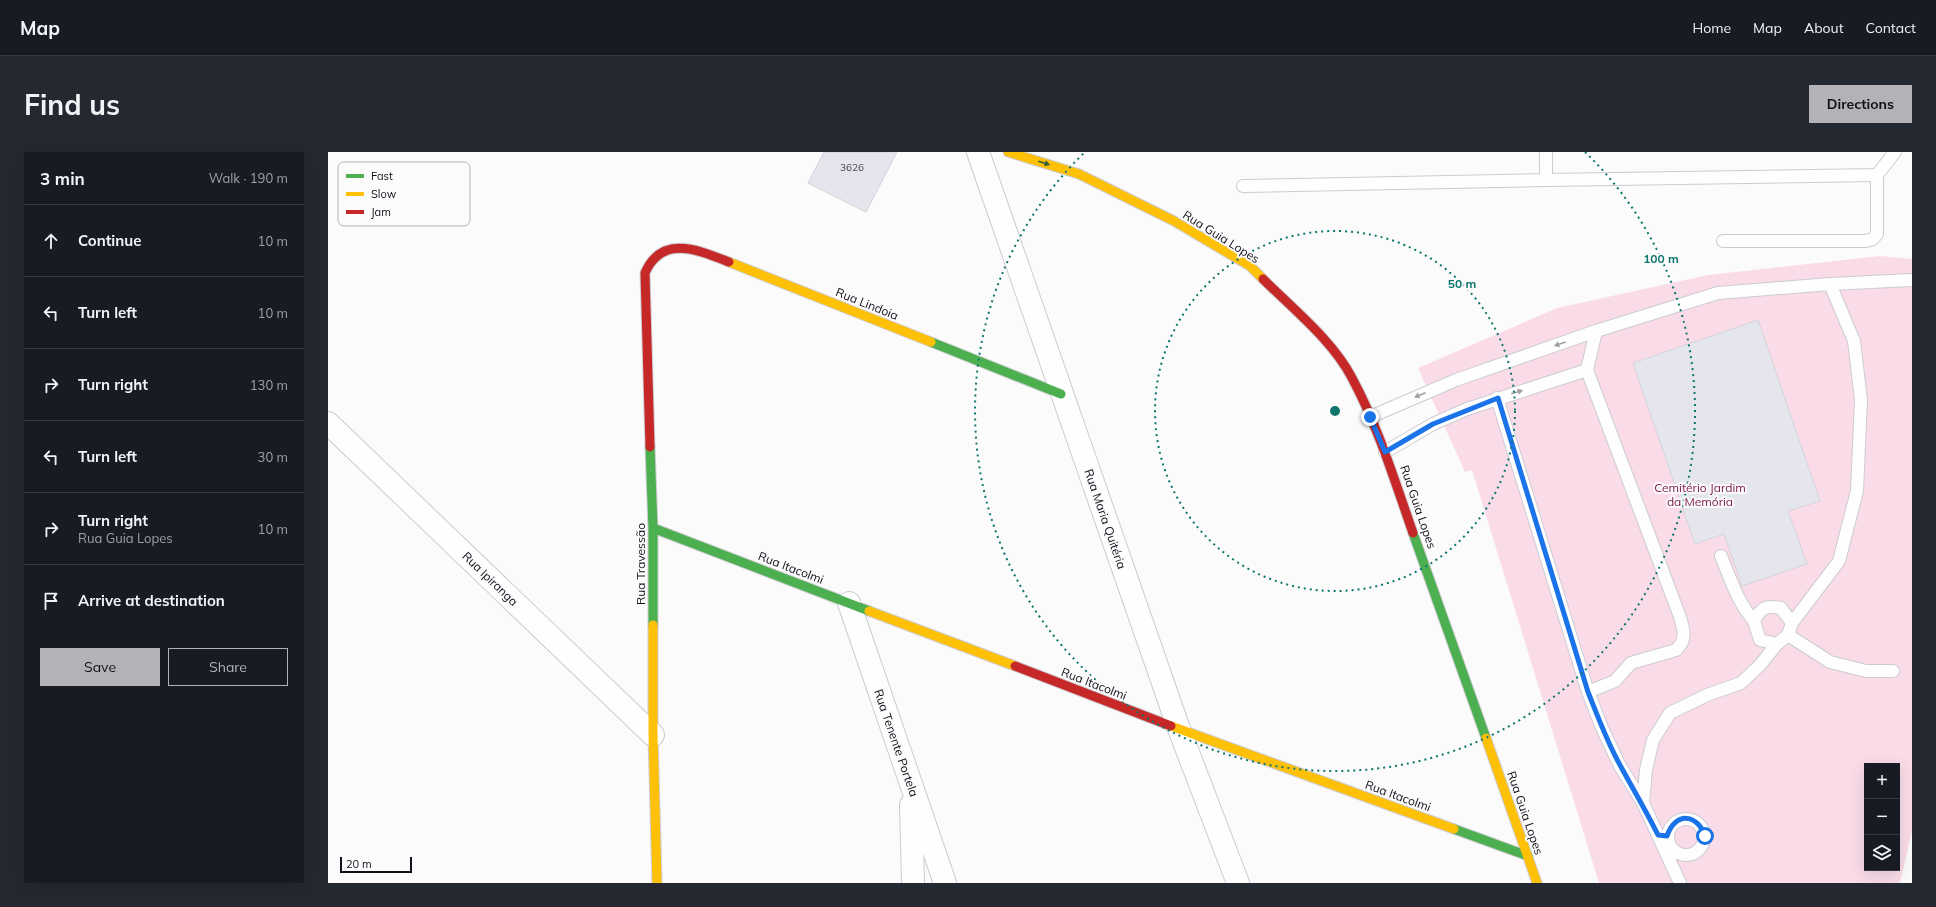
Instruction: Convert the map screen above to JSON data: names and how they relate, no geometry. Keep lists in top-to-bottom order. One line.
{"streets":{"street":["Rua Guia Lopes","Rua Lindoia","Rua Maria Quitéria","Rua Travessão","Rua Itacolmi","Rua Ipiranga","Rua Tenente Portela"]},"crossings":[["Rua Guia Lopes","Rua Itacolmi"],["Rua Lindoia","Rua Maria Quitéria"],["Rua Lindoia","Rua Travessão"],["Rua Maria Quitéria","Rua Itacolmi"],["Rua Travessão","Rua Itacolmi"],["Rua Travessão","Rua Ipiranga"],["Rua Itacolmi","Rua Tenente Portela"]],"parks":["Cemitério Jardim da Memória"],"house_numbers":["3626"],"legend":["Fast","Slow","Jam"],"scale_bar":"20 m","page":{"header":"Map","nav":["Home","Map","About","Contact"],"buttons":["Directions",["Save","Share"]],"title":"Find us","heading":["3 min","Walk · 190 m"],"list":[["Continue","10 m"],["Turn left","10 m"],["Turn right","130 m"],["Turn left","30 m"],["Turn right","Rua Guia Lopes","10 m"],"Arrive at destination"],"map_buttons":["+","−"],"scale":"20 m"},"rings":["100 m","50 m"]}
